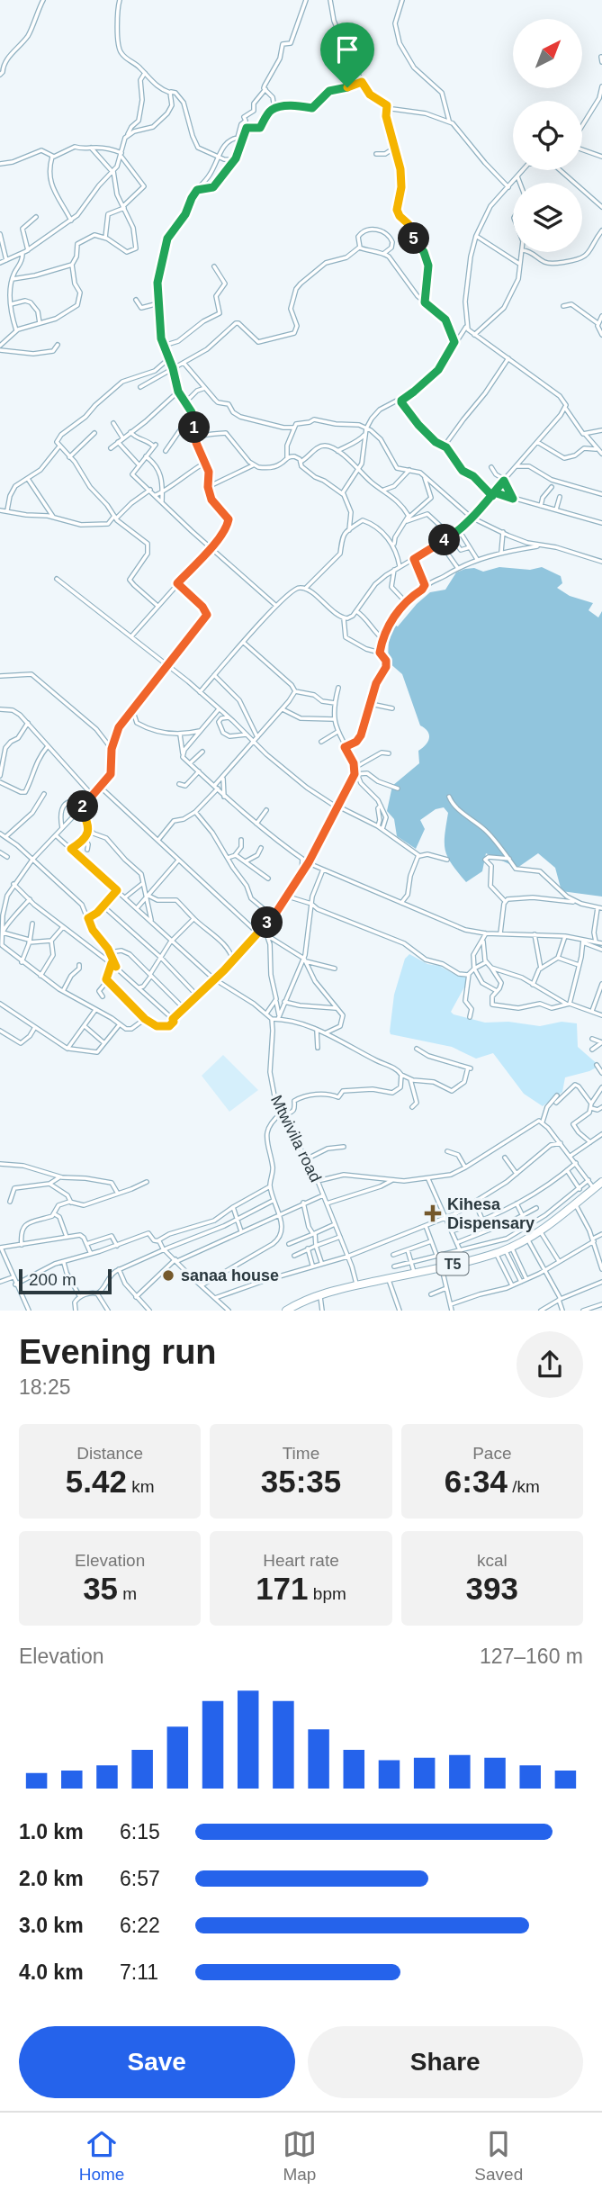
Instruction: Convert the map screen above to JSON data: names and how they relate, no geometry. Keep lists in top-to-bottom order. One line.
{"streets":{"highway":["T5"],"street":["Mtwivila road"]},"crossings":[["Mtwivila road","T5"]],"places":{"health":["Kihesa Dispensary"],"other":["sanaa house"]},"scale_bar":"200 m","north":"top right","page":{"pins":["5","1","4","2","3"],"scale":"200 m","heading":["Evening run","18:25"],"stats":[["Distance","5.42 km"],["Time","35:35"],["Pace","6:34 /km"],["Elevation","35 m"],["Heart rate","171 bpm"],["kcal","393"]],"chart":["Elevation","127–160 m"],"list":[{"name":"1.0 km","note":"6:15"},{"name":"2.0 km","note":"6:57"},{"name":"3.0 km","note":"6:22"},{"name":"4.0 km","note":"7:11"}],"buttons":["Save","Share"],"tabs":["Home","Map","Saved"]}}
